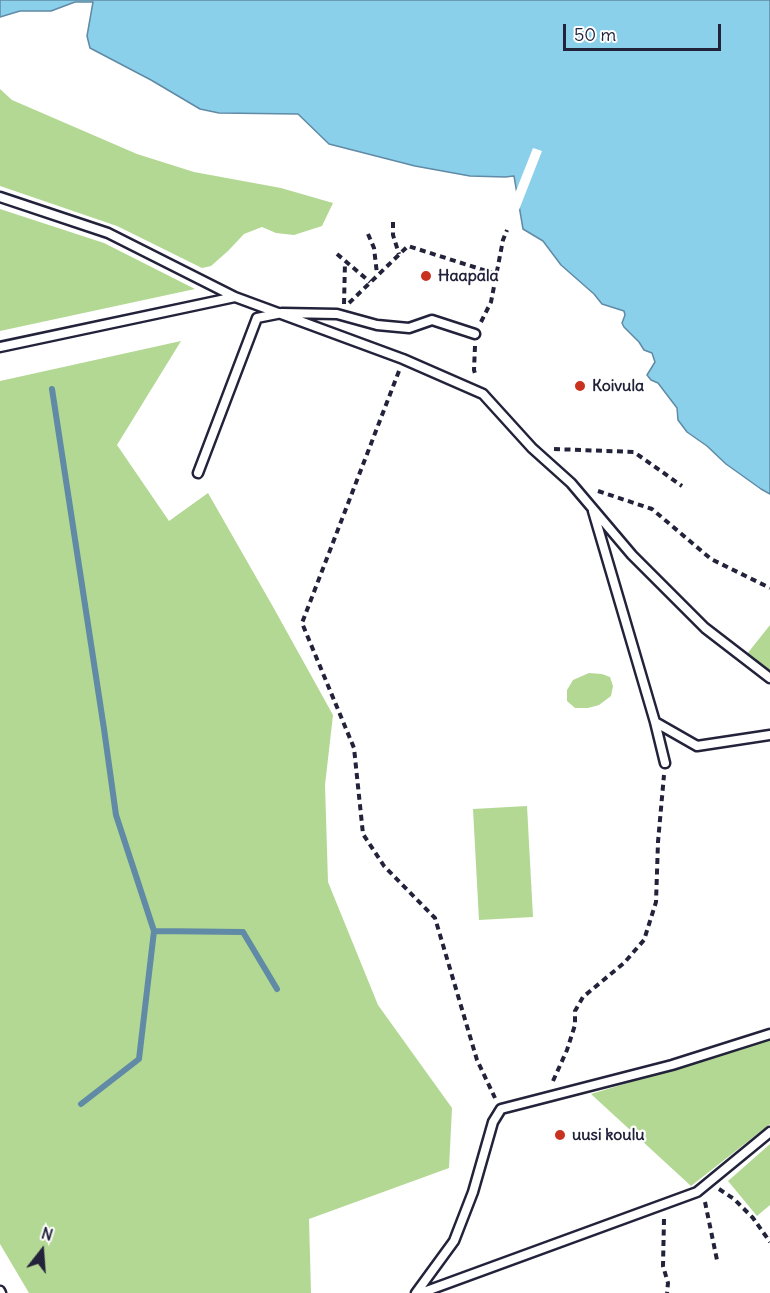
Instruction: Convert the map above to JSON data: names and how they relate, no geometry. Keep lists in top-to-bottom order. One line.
{"places":["Haapala","Koivula","uusi koulu"],"scale_bar":"50 m","north":"top"}
